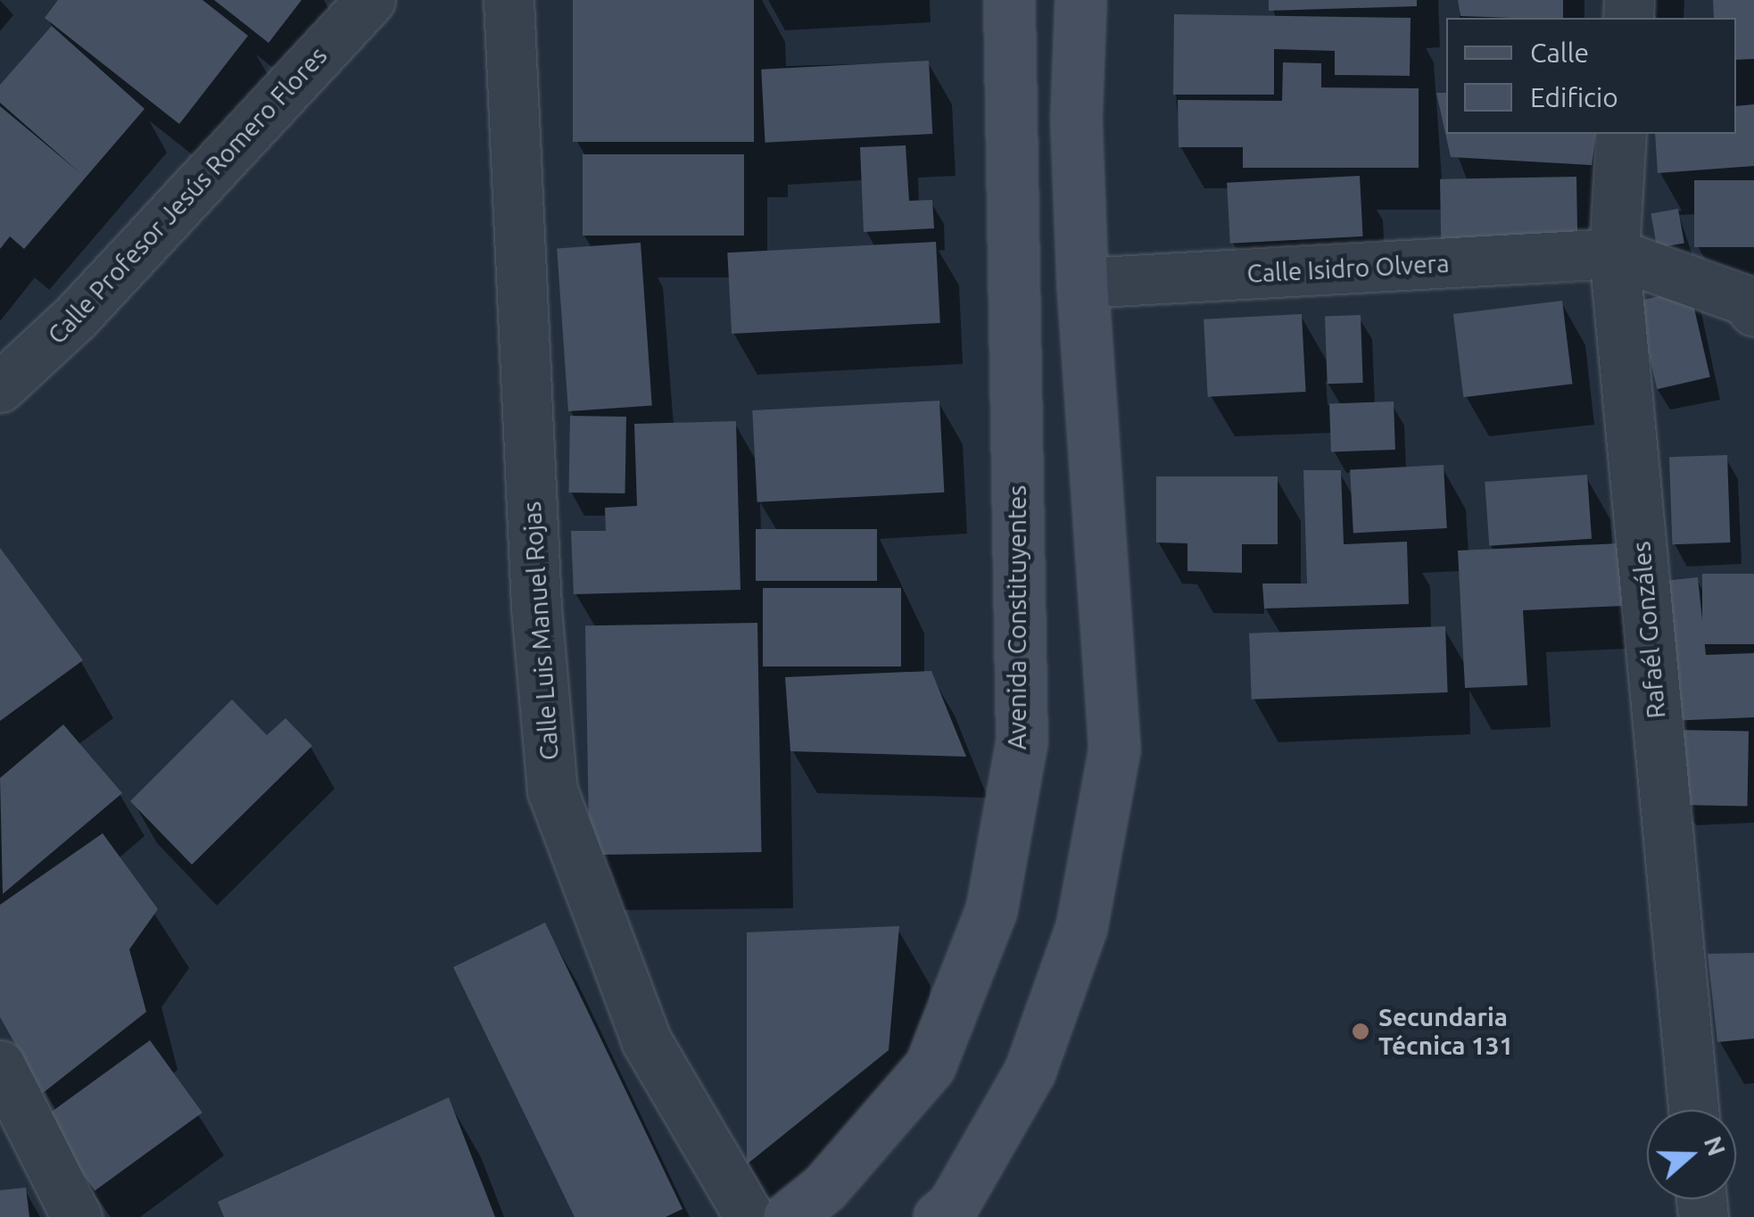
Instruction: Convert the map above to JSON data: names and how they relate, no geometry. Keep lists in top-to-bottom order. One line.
{"streets":{"street":["Calle Profesor Jesús Romero Flores","Calle Isidro Olvera","Avenida Constituyentes","Rafaél Gonzáles","Calle Luis Manuel Rojas"]},"crossings":[["Calle Isidro Olvera","Rafaél Gonzáles"]],"places":["Secundaria Técnica 131"],"legend":["Calle","Edificio"],"north":"right"}
